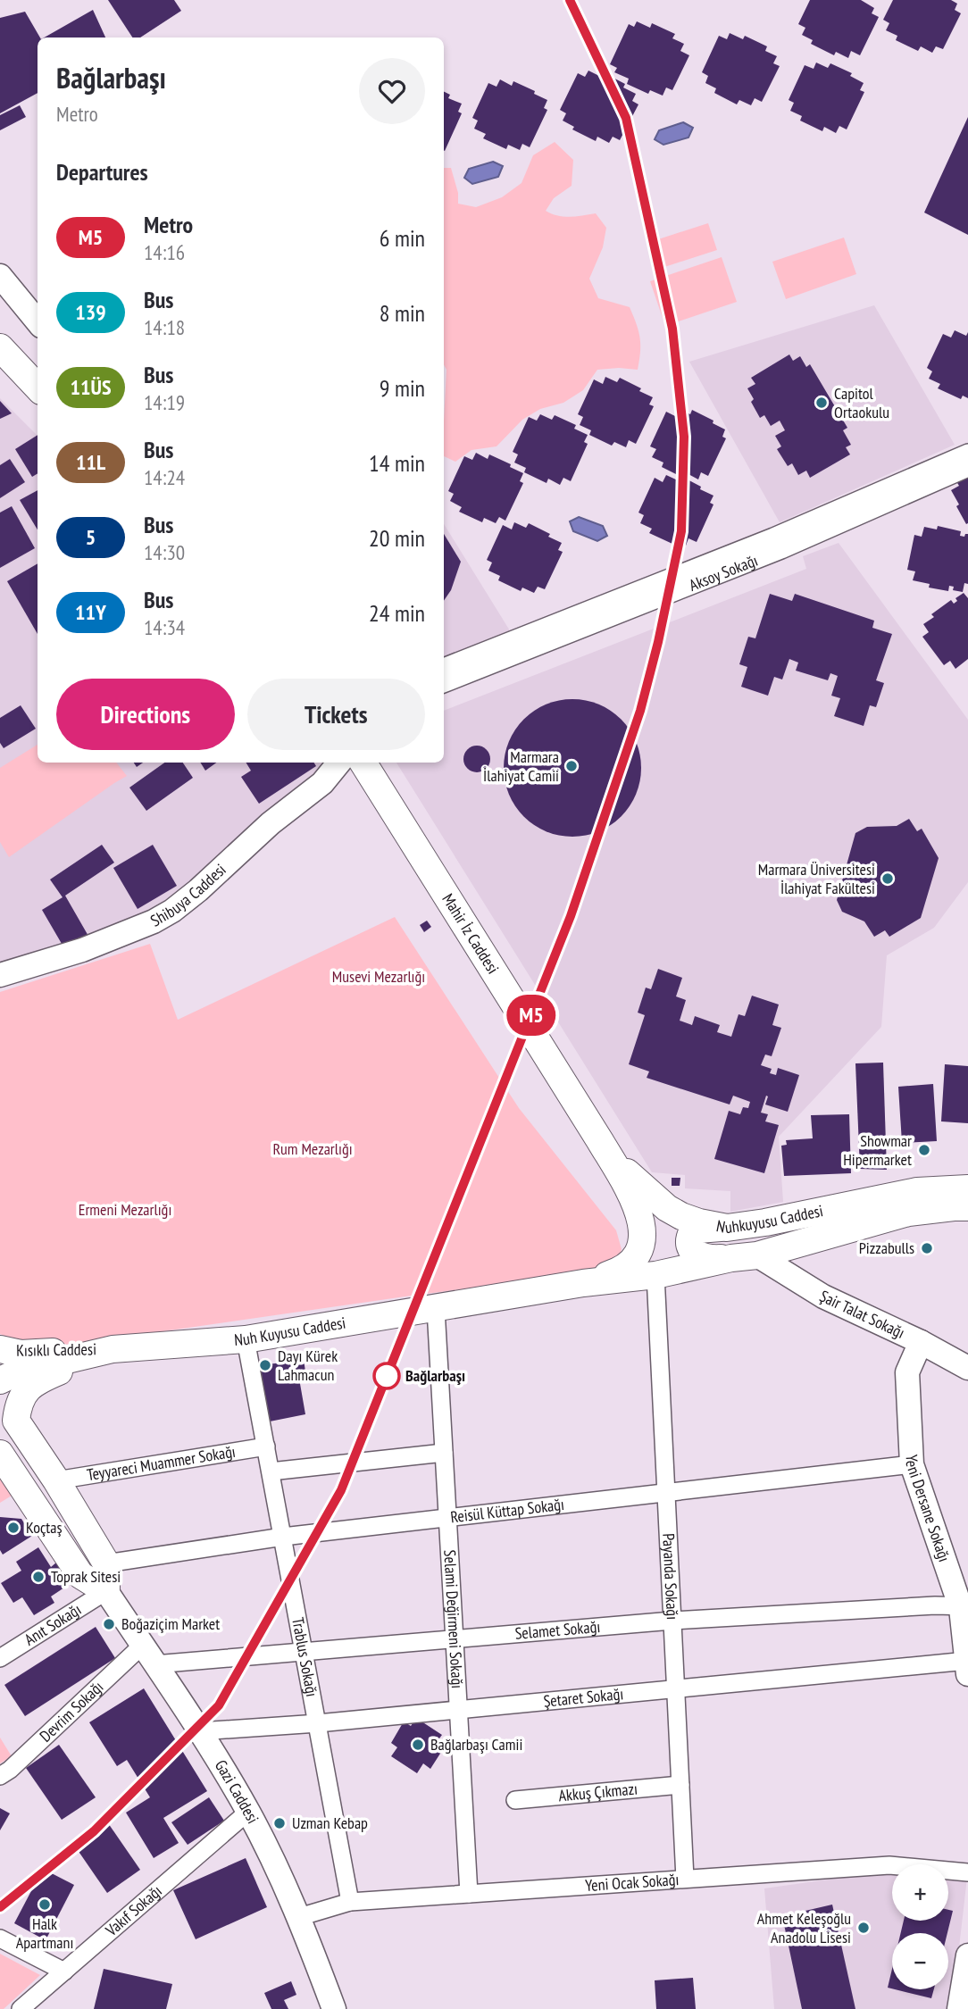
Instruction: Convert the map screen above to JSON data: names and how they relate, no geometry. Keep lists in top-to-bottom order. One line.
{"streets":{"main road":["Mahir İz Caddesi","Nuhkuyusu Caddesi","Nuh Kuyusu Caddesi","Kısıklı Caddesi"],"street":["Aksoy Sokağı","Shibuya Caddesi","Şair Talat Sokağı","Teyyareci Muammer Sokağı","Yeni Dersane Sokağı","Reisül Küttap Sokağı","Payanda Sokağı","Selami Değirmeni Sokağı","Anıt Sokağı","Selamet Sokağı","Trablus Sokağı","Şetaret Sokağı","Devrim Sokağı","Gazi Caddesi","Akkuş Çıkmazı","Yeni Ocak Sokağı","Vakıf Sokağı"]},"crossings":[["Mahir İz Caddesi","Nuhkuyusu Caddesi"],["Nuhkuyusu Caddesi","Şair Talat Sokağı"],["Nuhkuyusu Caddesi","Nuh Kuyusu Caddesi"],["Nuhkuyusu Caddesi","Payanda Sokağı"],["Şair Talat Sokağı","Yeni Dersane Sokağı"],["Nuh Kuyusu Caddesi","Kısıklı Caddesi"],["Nuh Kuyusu Caddesi","Selami Değirmeni Sokağı"],["Nuh Kuyusu Caddesi","Trablus Sokağı"],["Teyyareci Muammer Sokağı","Trablus Sokağı"],["Yeni Dersane Sokağı","Reisül Küttap Sokağı"],["Yeni Dersane Sokağı","Selamet Sokağı"],["Yeni Dersane Sokağı","Şetaret Sokağı"],["Reisül Küttap Sokağı","Payanda Sokağı"],["Reisül Küttap Sokağı","Selami Değirmeni Sokağı"],["Reisül Küttap Sokağı","Trablus Sokağı"],["Payanda Sokağı","Selamet Sokağı"],["Payanda Sokağı","Şetaret Sokağı"],["Payanda Sokağı","Akkuş Çıkmazı"],["Payanda Sokağı","Yeni Ocak Sokağı"],["Selami Değirmeni Sokağı","Selamet Sokağı"],["Selami Değirmeni Sokağı","Şetaret Sokağı"],["Selami Değirmeni Sokağı","Yeni Ocak Sokağı"],["Anıt Sokağı","Gazi Caddesi"],["Selamet Sokağı","Trablus Sokağı"],["Selamet Sokağı","Devrim Sokağı"],["Selamet Sokağı","Gazi Caddesi"],["Trablus Sokağı","Şetaret Sokağı"],["Trablus Sokağı","Yeni Ocak Sokağı"],["Şetaret Sokağı","Gazi Caddesi"],["Devrim Sokağı","Gazi Caddesi"],["Gazi Caddesi","Yeni Ocak Sokağı"],["Gazi Caddesi","Vakıf Sokağı"]],"parks":["Musevi Mezarlığı","Rum Mezarlığı","Ermeni Mezarlığı"],"places":["Capitol Ortaokulu","Marmara İlahiyat Camii","Marmara Üniversitesi İlahiyat Fakültesi","Showmar Hipermarket","Pizzabulls","Dayı Kürek Lahmacun","Bağlarbaşı","Koçtaş","Toprak Sitesi","Boğaziçim Market","Bağlarbaşı Camii","Uzman Kebap","Halk Apartmanı","Ahmet Keleşoğlu Anadolu Lisesi"],"lines":["metro line M5"],"page":{"on_map":"M5","heading":[["Bağlarbaşı","Metro"],"Departures"],"list":[{"mark":"M5","name":"Metro","note":"14:16","value":"6 min"},{"mark":"139","name":"Bus","note":"14:18","value":"8 min"},{"mark":"11ÜS","name":"Bus","note":"14:19","value":"9 min"},{"mark":"11L","name":"Bus","note":"14:24","value":"14 min"},{"mark":"5","name":"Bus","note":"14:30","value":"20 min"},{"mark":"11Y","name":"Bus","note":"14:34","value":"24 min"}],"buttons":["Directions","Tickets"],"map_buttons":["+","−"]}}
